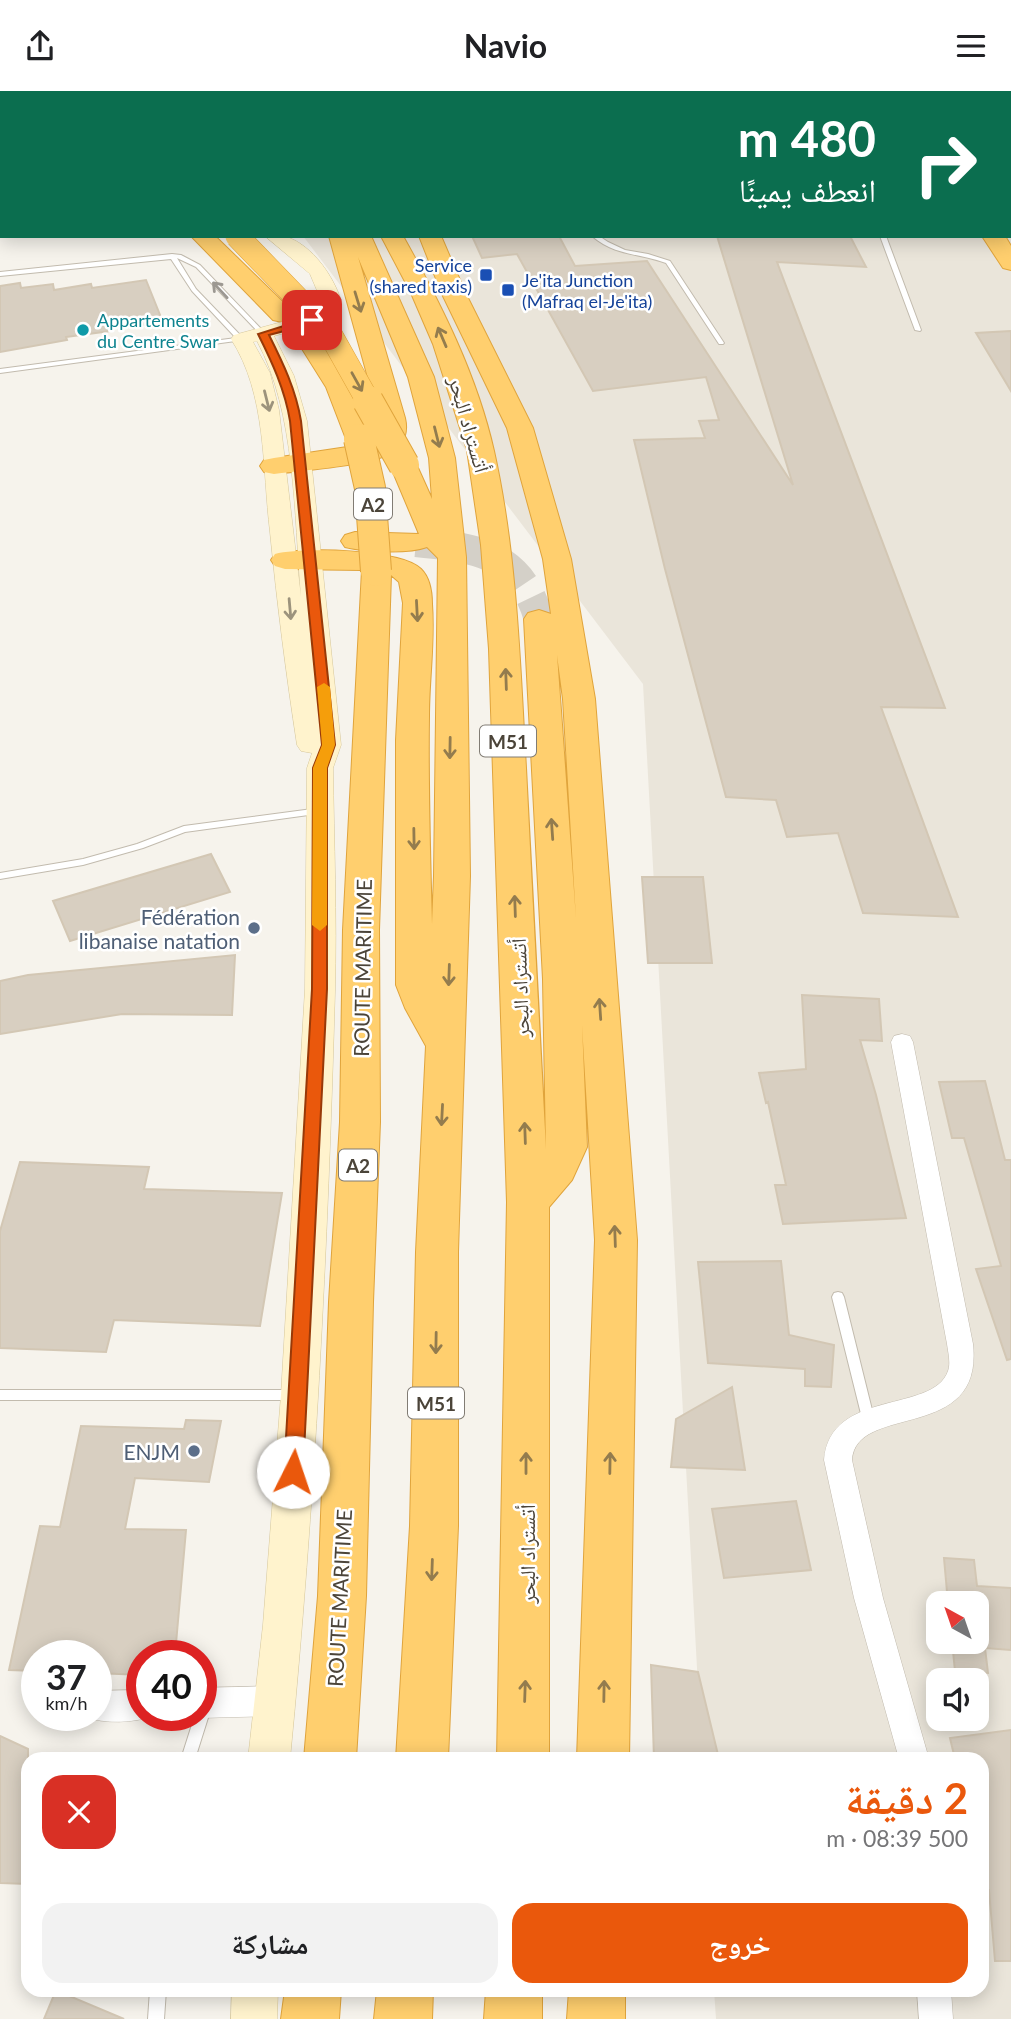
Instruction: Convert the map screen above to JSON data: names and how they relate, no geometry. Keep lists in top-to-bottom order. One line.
{"streets":{"highway":["أتستراد البحر","A2","M51","ROUTE MARITIME"]},"places":{"transit":["Service (shared taxis)","Je'ita Junction (Mafraq el-Je'ita)"],"other":["Appartements du Centre Swar","Fédération libanaise natation","ENJM"]},"north":"top left","page":{"header":"Navio","turn":["480 m","انعطف يمينًا"],"speed":"37 km/h","limit":"40","heading":["2 دقيقة","500 m · 08:39"],"buttons":["خروج","مشاركة"]}}
